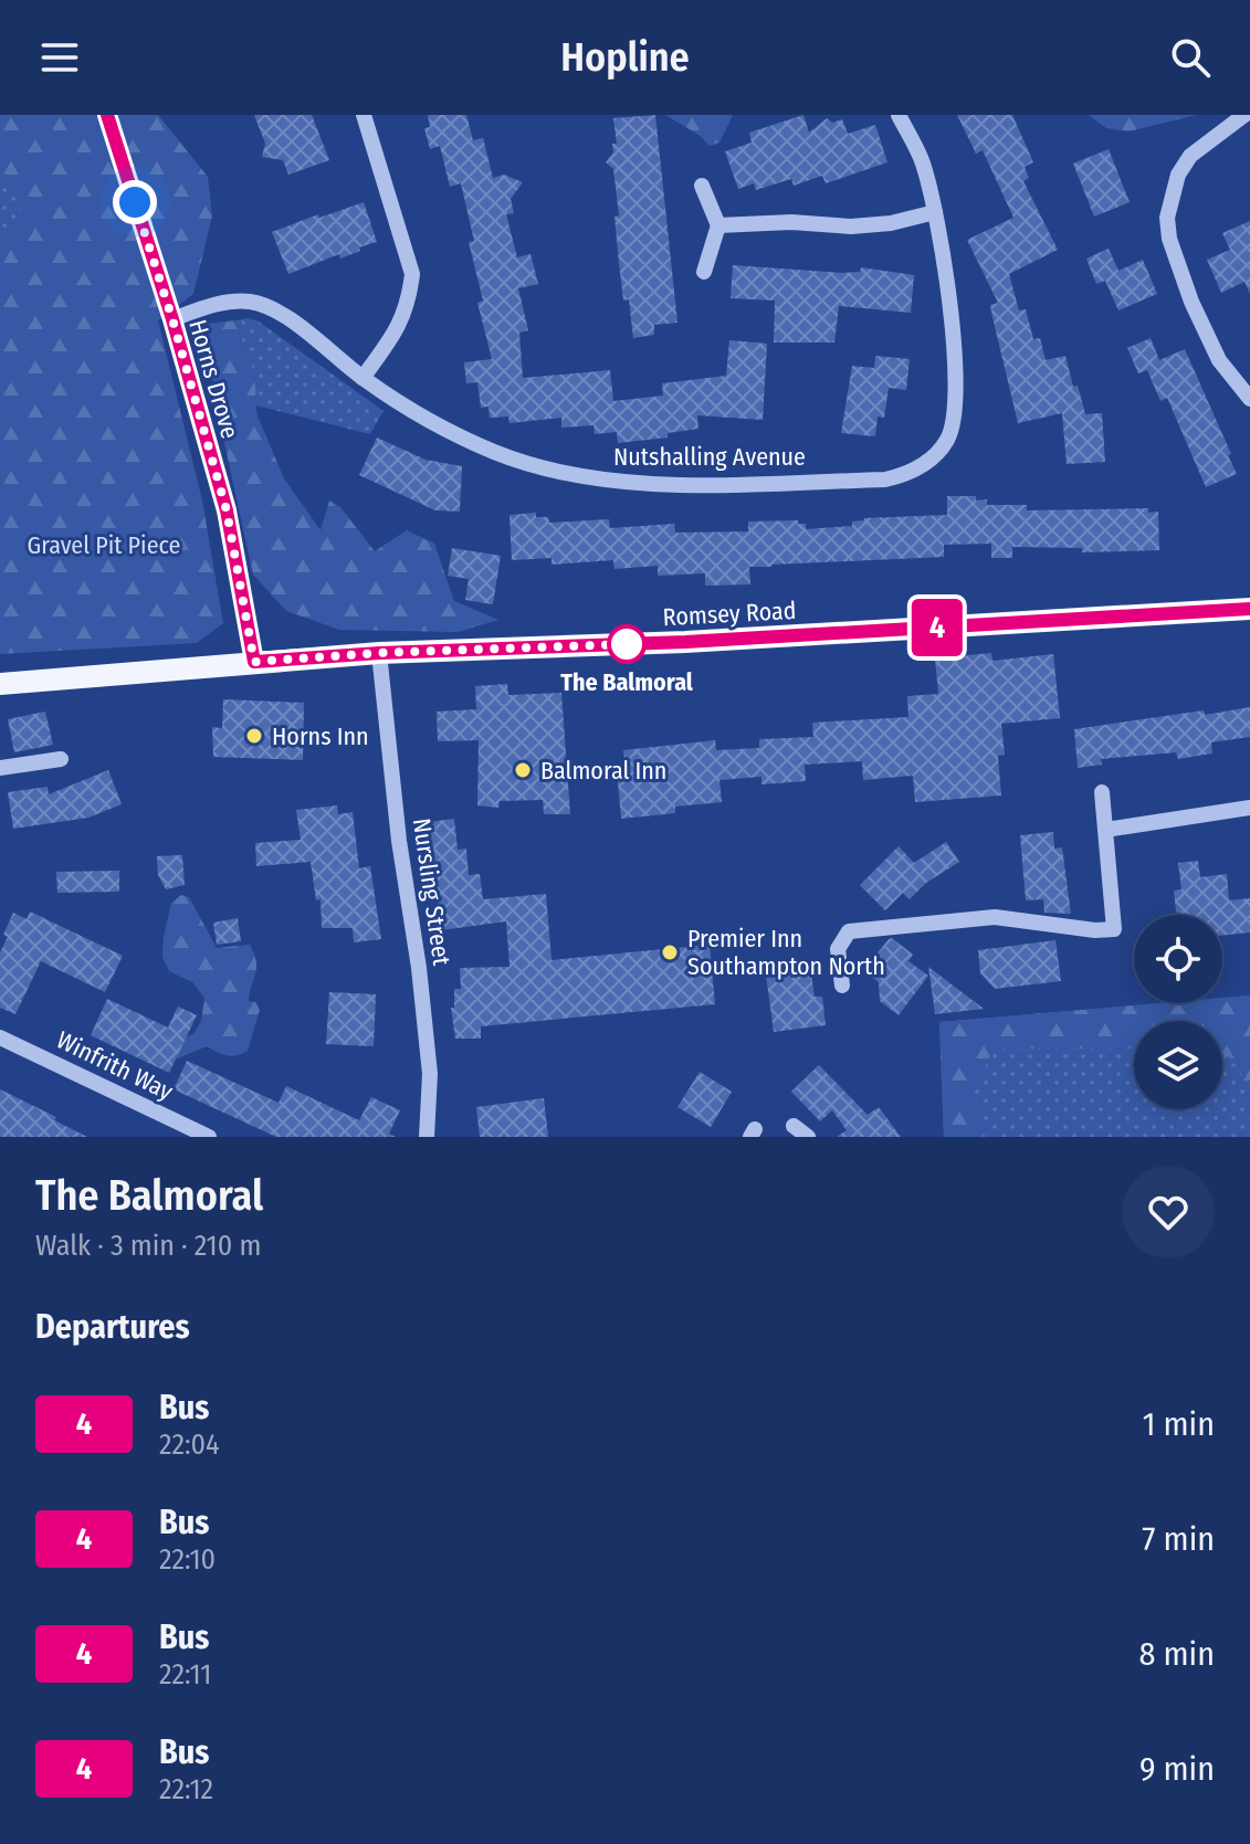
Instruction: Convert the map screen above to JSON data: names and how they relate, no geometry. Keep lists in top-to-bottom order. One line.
{"streets":{"main road":["Romsey Road"],"street":["Horns Drove","Nutshalling Avenue","Nursling Street","Winfrith Way"]},"crossings":[["Horns Drove","Nutshalling Avenue"],["Horns Drove","Romsey Road"],["Romsey Road","Nursling Street"]],"parks":["Gravel Pit Piece"],"places":["The Balmoral","Horns Inn","Balmoral Inn","Premier Inn Southampton North"],"lines":["bus line 4"],"page":{"header":"Hopline","on_map":"4","heading":[["The Balmoral","Walk · 3 min · 210 m"],"Departures"],"list":[{"mark":"4","name":"Bus","note":"22:04","value":"1 min"},{"mark":"4","name":"Bus","note":"22:10","value":"7 min"},{"mark":"4","name":"Bus","note":"22:11","value":"8 min"},{"mark":"4","name":"Bus","note":"22:12","value":"9 min"}]}}
